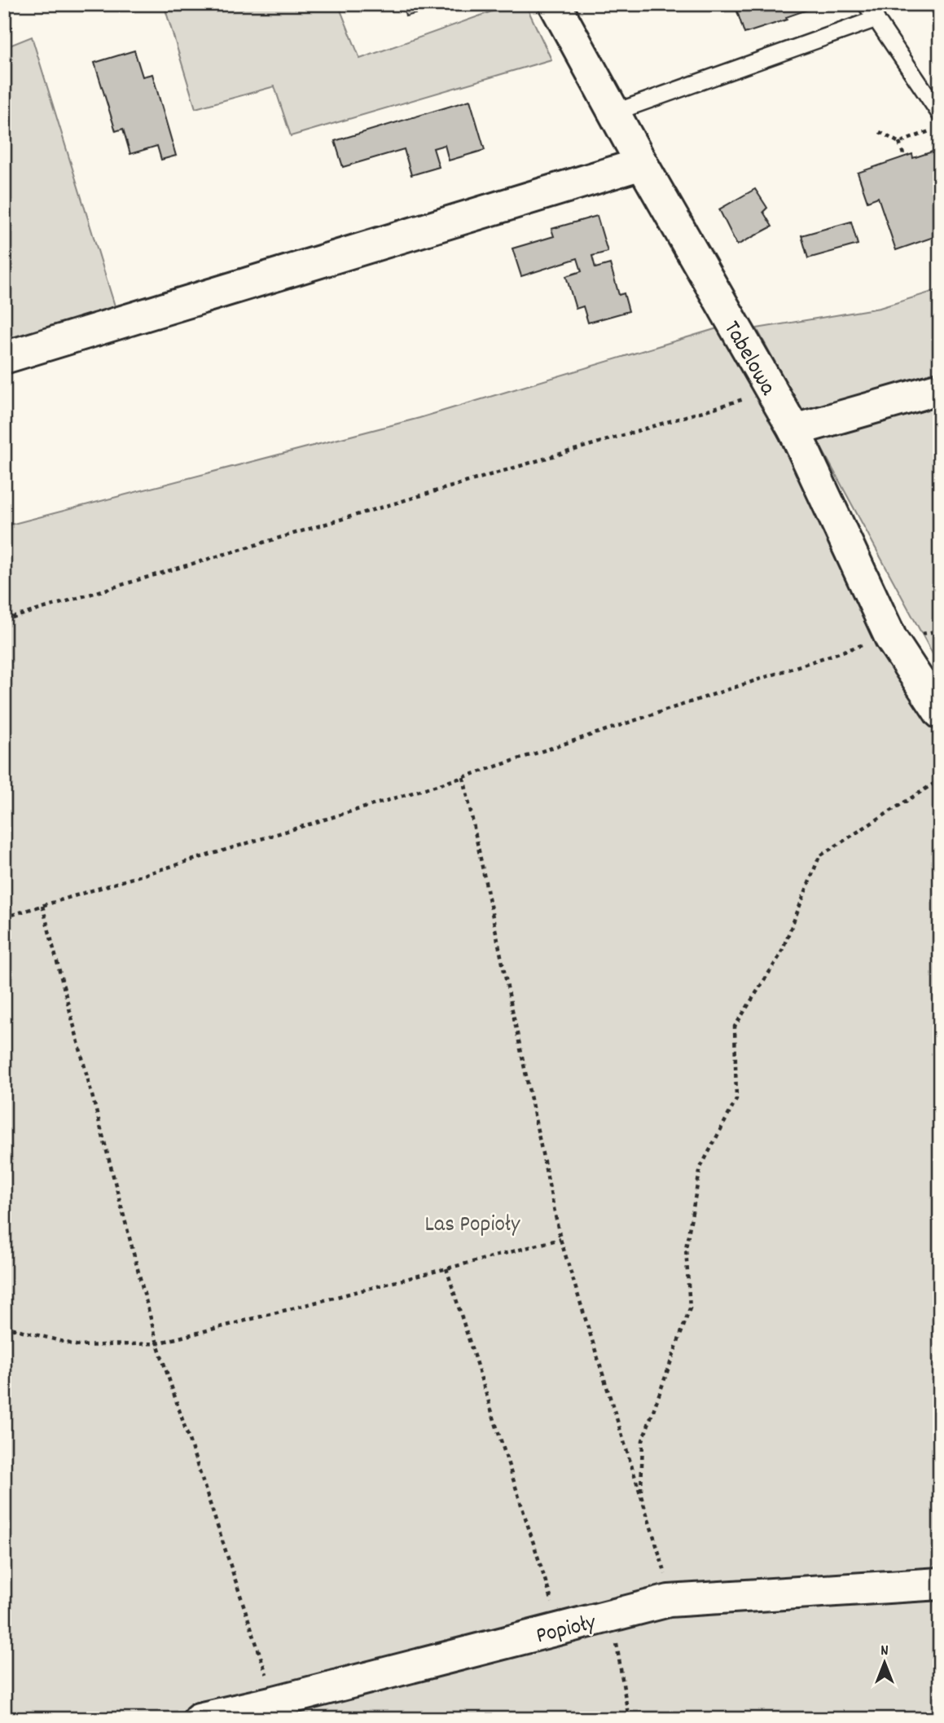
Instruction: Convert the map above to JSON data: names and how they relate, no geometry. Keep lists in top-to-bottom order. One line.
{"streets":{"street":["Tabelowa","Popioły"]},"parks":["Las Popioły"],"north":"top"}
